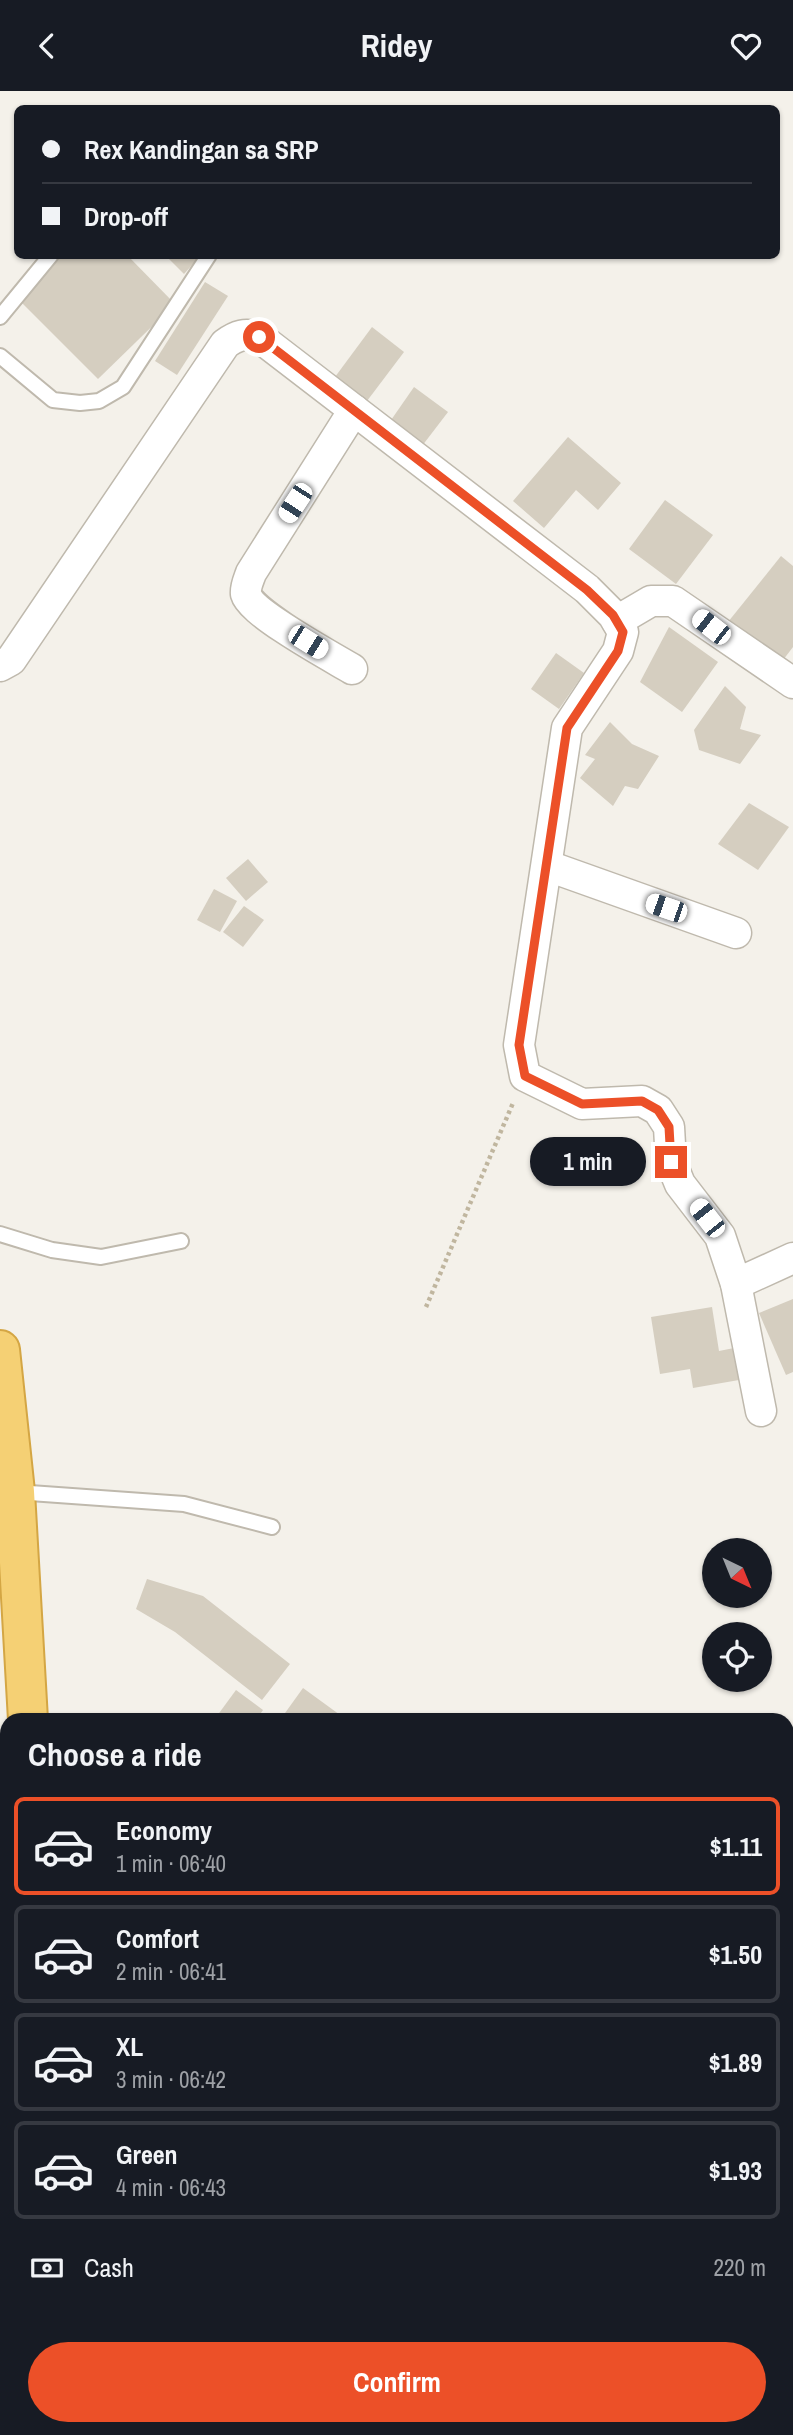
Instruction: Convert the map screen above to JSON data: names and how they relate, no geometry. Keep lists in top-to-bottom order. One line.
{"north":"bottom right","page":{"header":"Ridey","banner":["Rex Kandingan sa SRP","Drop-off"],"bubble":"1 min","heading":"Choose a ride","list":[{"name":"Economy","note":"1 min · 06:40","value":"$1.11"},{"name":"Comfort","note":"2 min · 06:41","value":"$1.50"},{"name":"XL","note":"3 min · 06:42","value":"$1.89"},{"name":"Green","note":"4 min · 06:43","value":"$1.93"}],"pay":["Cash","220 m"],"buttons":"Confirm"}}
